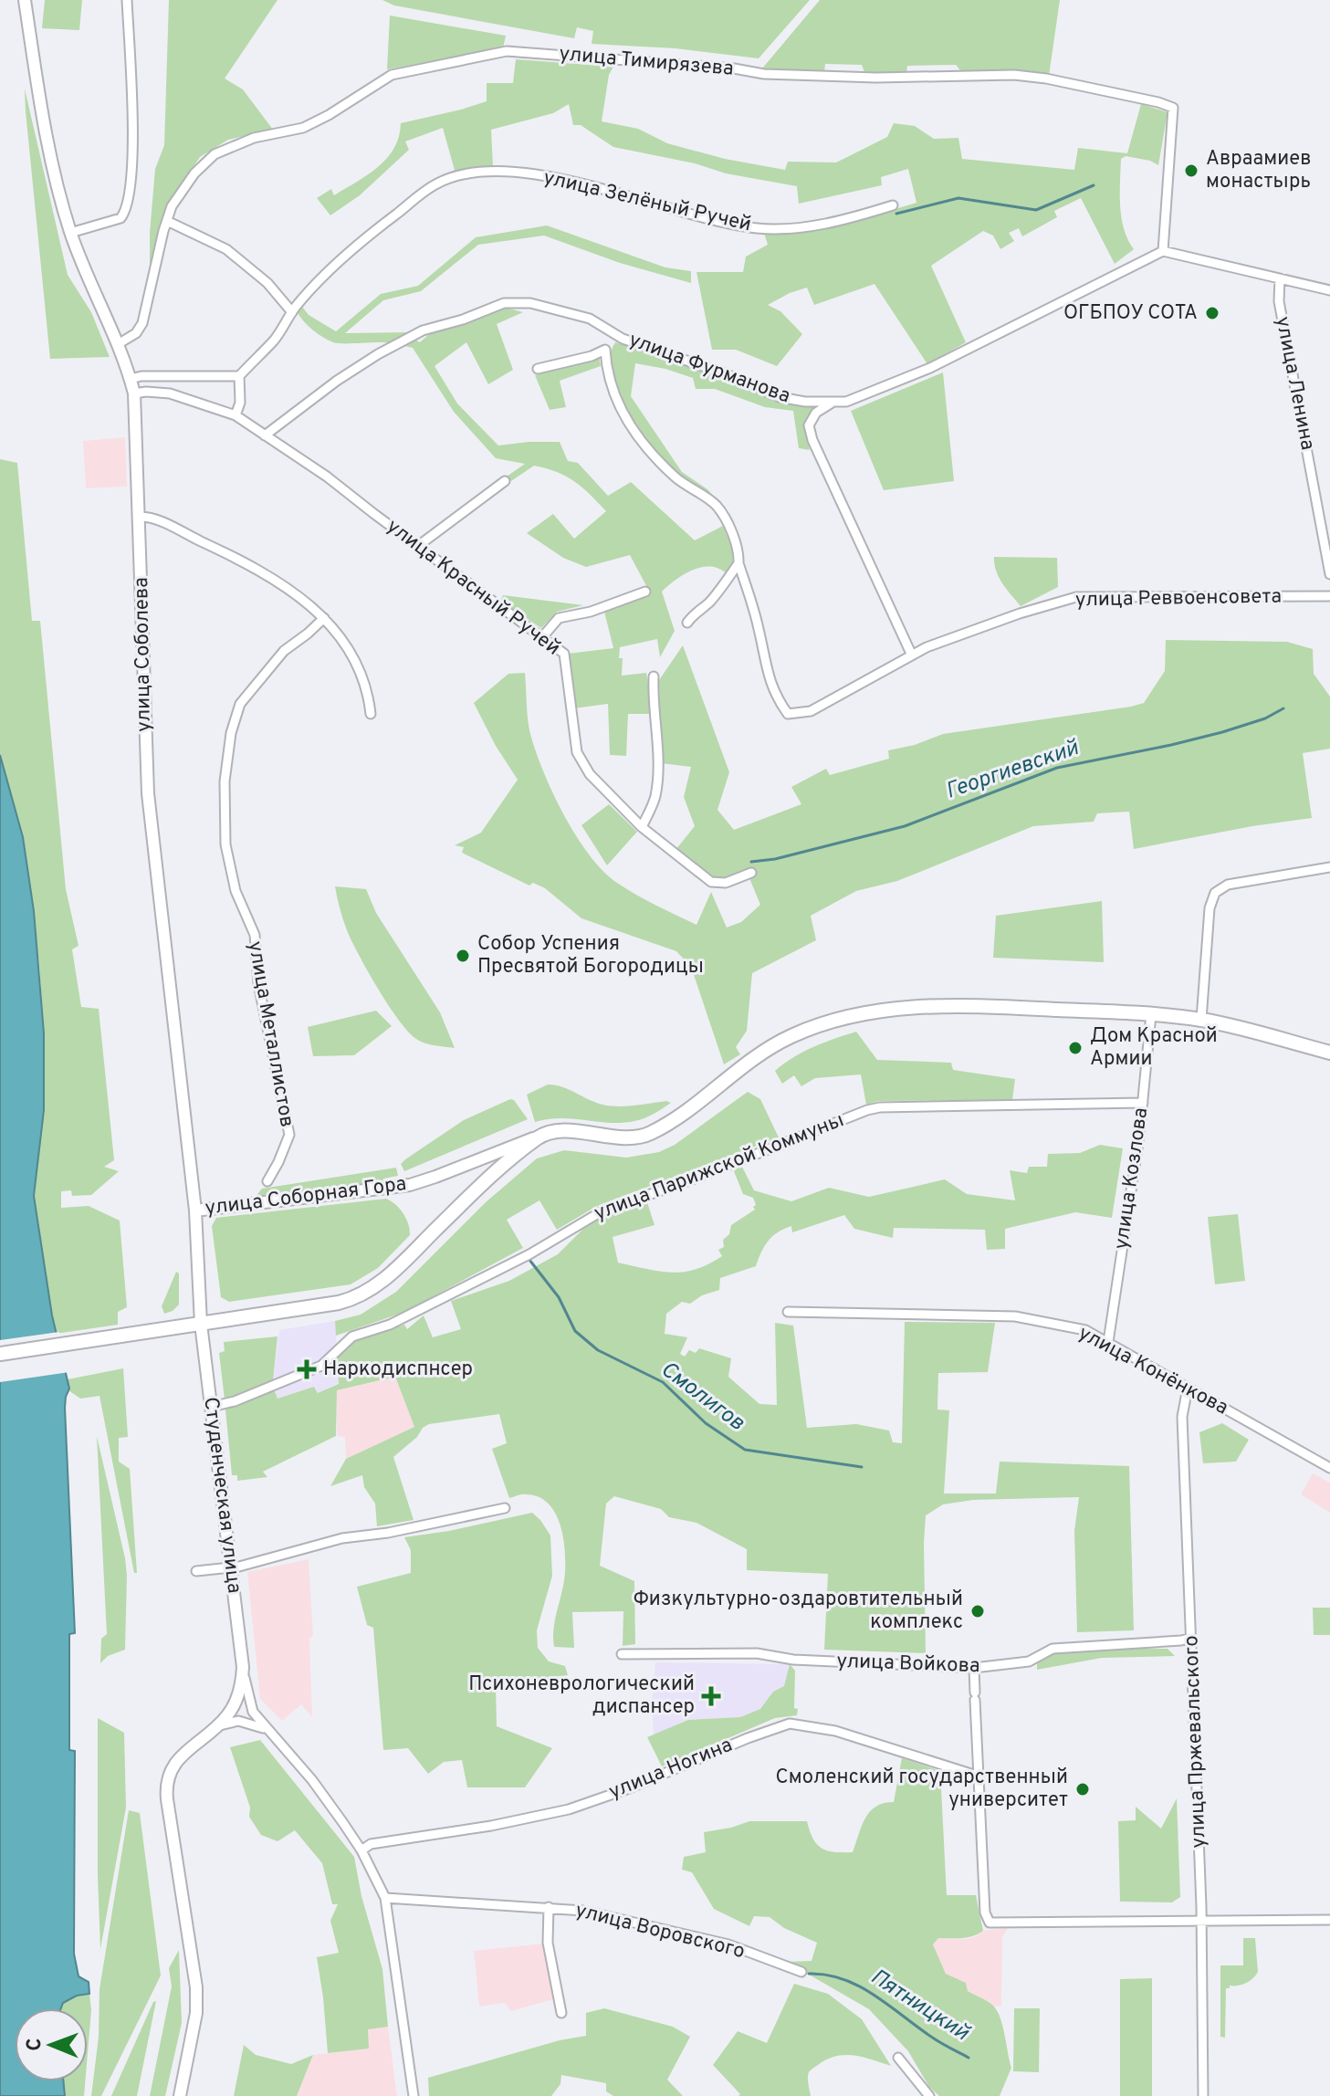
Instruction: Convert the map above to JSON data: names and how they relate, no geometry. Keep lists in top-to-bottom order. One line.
{"streets":{"main road":["улица Соболева","улица Соборная Гора","Студенческая улица"],"street":["улица Тимирязева","улица Зелёный Ручей","улица Фурманова","улица Ленина","улица Красный Ручей","улица Реввоенсовета","улица Металлистов","улица Парижской Коммуны","улица Козлова","улица Конёнкова","улица Войкова","улица Пржевальского","улица Ногина","улица Воровского"]},"crossings":[["улица Тимирязева","улица Фурманова"],["улица Тимирязева","улица Соболева"],["улица Фурманова","улица Красный Ручей"],["улица Красный Ручей","улица Соболева"],["улица Соболева","улица Соборная Гора"],["улица Соболева","Студенческая улица"],["улица Парижской Коммуны","улица Козлова"],["улица Парижской Коммуны","Студенческая улица"],["улица Козлова","улица Конёнкова"],["улица Конёнкова","улица Пржевальского"],["Студенческая улица","улица Ногина"],["Студенческая улица","улица Воровского"],["улица Войкова","улица Пржевальского"]],"water":["Георгиевский","Смолигов","Пятницкий"],"places":{"other":["Авраамиев монастырь","ОГБПОУ СОТА","Собор Успения Пресвятой Богородицы","Дом Красной Армии","Физкультурно-оздаровтительный комплекс","Смоленский государственный университет"],"health":["Наркодиспнсер","Психоневрологический диспансер"]},"north":"left"}
